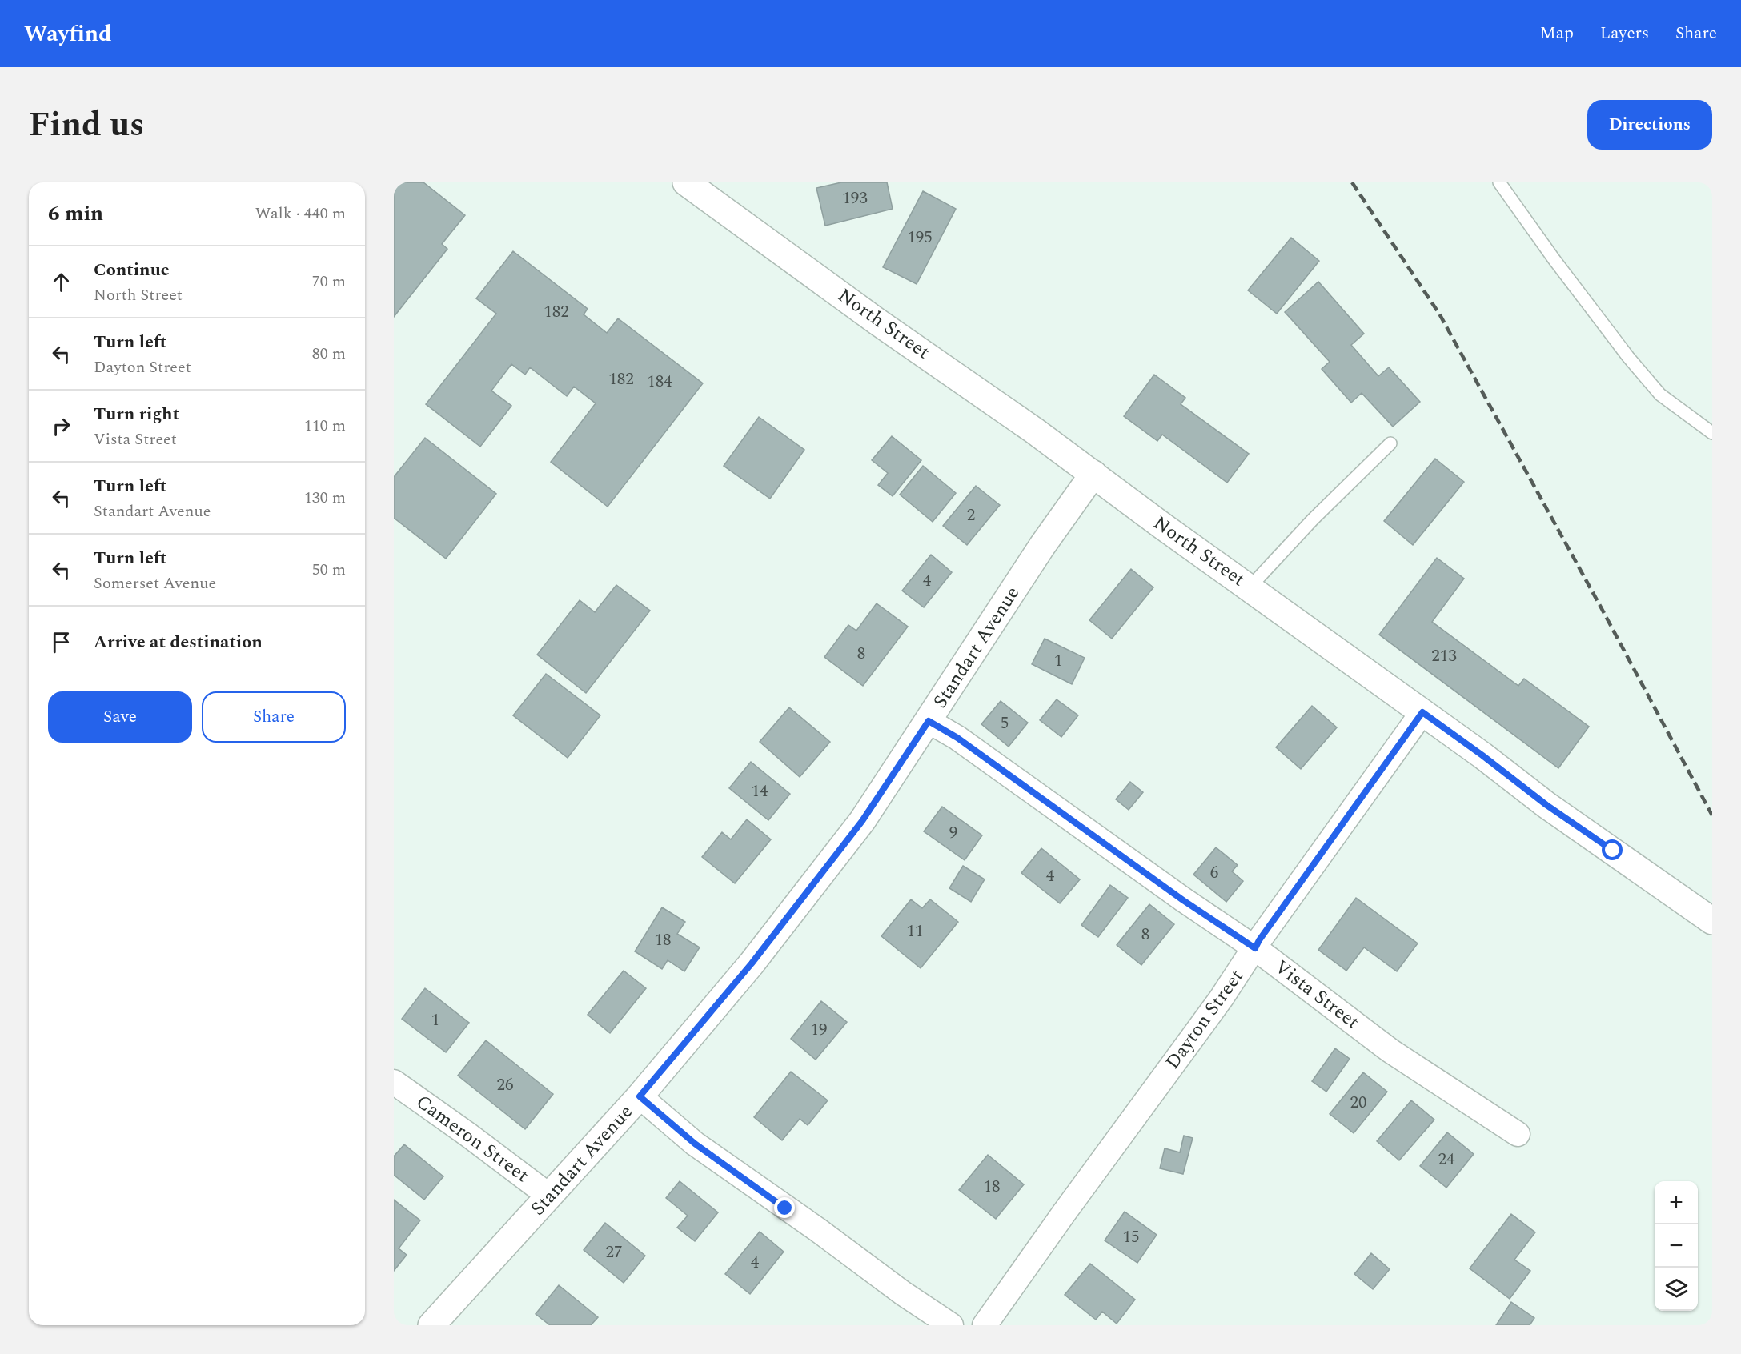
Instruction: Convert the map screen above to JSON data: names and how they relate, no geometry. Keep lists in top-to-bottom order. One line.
{"streets":{"main road":["North Street","Standart Avenue"],"street":["Vista Street","Dayton Street","Cameron Street"]},"crossings":[["North Street","Standart Avenue"],["North Street","Dayton Street"],["Standart Avenue","Vista Street"],["Standart Avenue","Cameron Street"],["Vista Street","Dayton Street"]],"house_numbers":["193","195","182","182","184","2","4","8","213","1","5","14","9","6","4","11","8","18","1","19","26","20","24","18","15","27","4"],"page":{"header":"Wayfind","nav":["Map","Layers","Share"],"title":"Find us","buttons":["Directions",["Save","Share"]],"heading":["6 min","Walk · 440 m"],"list":[["Continue","North Street","70 m"],["Turn left","Dayton Street","80 m"],["Turn right","Vista Street","110 m"],["Turn left","Standart Avenue","130 m"],["Turn left","Somerset Avenue","50 m"],"Arrive at destination"],"map_buttons":["+","−"]}}
